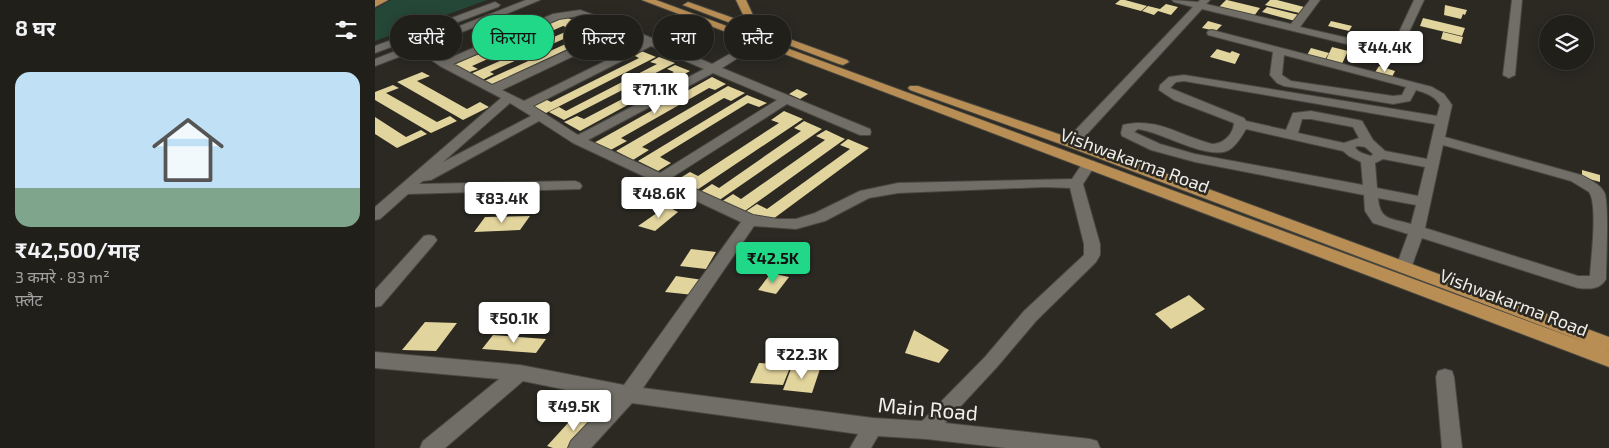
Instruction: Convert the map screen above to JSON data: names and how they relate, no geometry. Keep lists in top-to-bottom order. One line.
{"streets":{"main road":["Vishwakarma Road"],"street":["Main Road"]},"page":{"heading":"8 घर","chip":["खरीदें","किराया","फ़िल्टर","नया","फ़्लैट"],"price":["₹44.4K","₹71.1K","₹48.6K","₹83.4K","₹42.5K","₹50.1K","₹22.3K","₹49.5K"],"list":[{"name":"₹42,500/माह","note":"3 कमरे · 83 m² · फ़्लैट"}]}}
